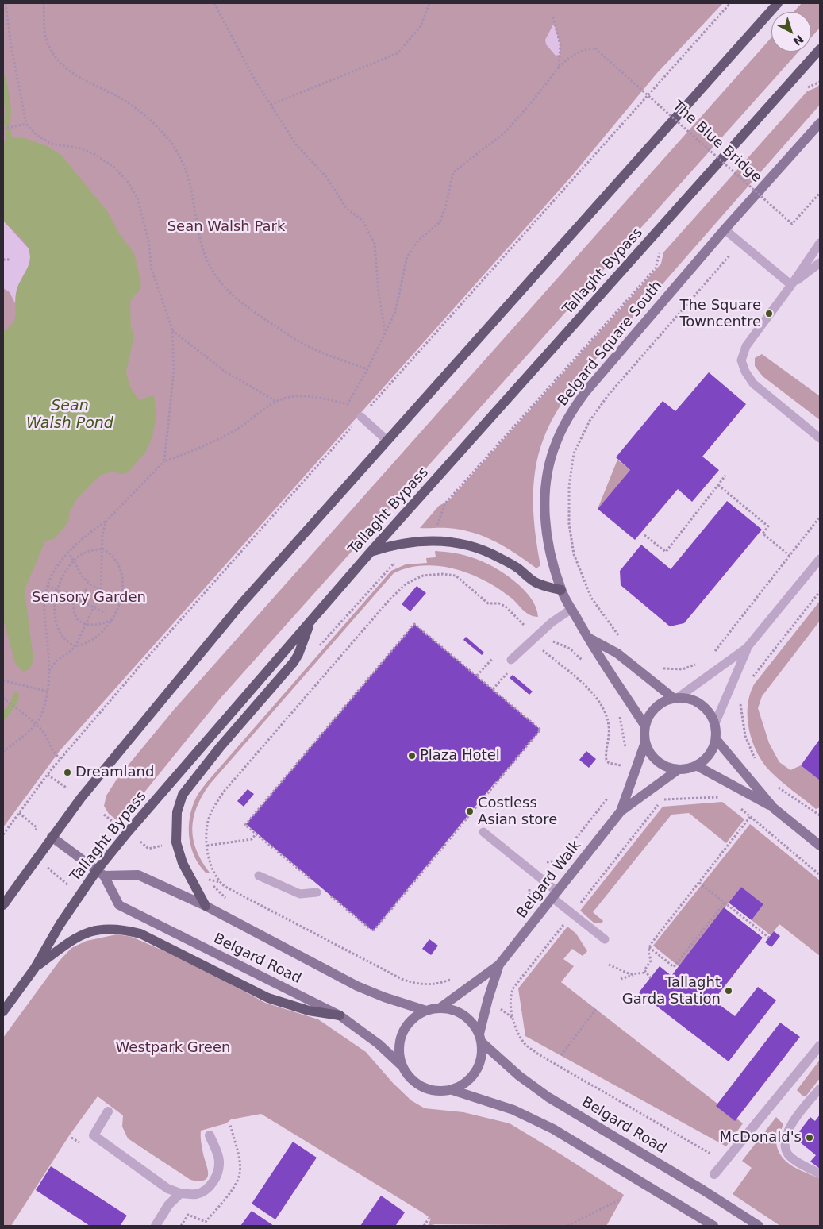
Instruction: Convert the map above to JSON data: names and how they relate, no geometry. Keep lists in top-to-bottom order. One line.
{"streets":{"main road":["Tallaght Bypass"],"street":["Belgard Square South","Belgard Walk","Belgard Road"],"path":["The Blue Bridge"]},"crossings":[["Tallaght Bypass","Belgard Road"],["Belgard Square South","Belgard Walk"],["Belgard Walk","Belgard Road"]],"water":["Sean Walsh Pond"],"parks":["Sean Walsh Park","Sensory Garden","Westpark Green"],"places":["The Square Towncentre","Plaza Hotel","Dreamland","Costless Asian store","Tallaght Garda Station","McDonald's"],"north":"bottom right"}
